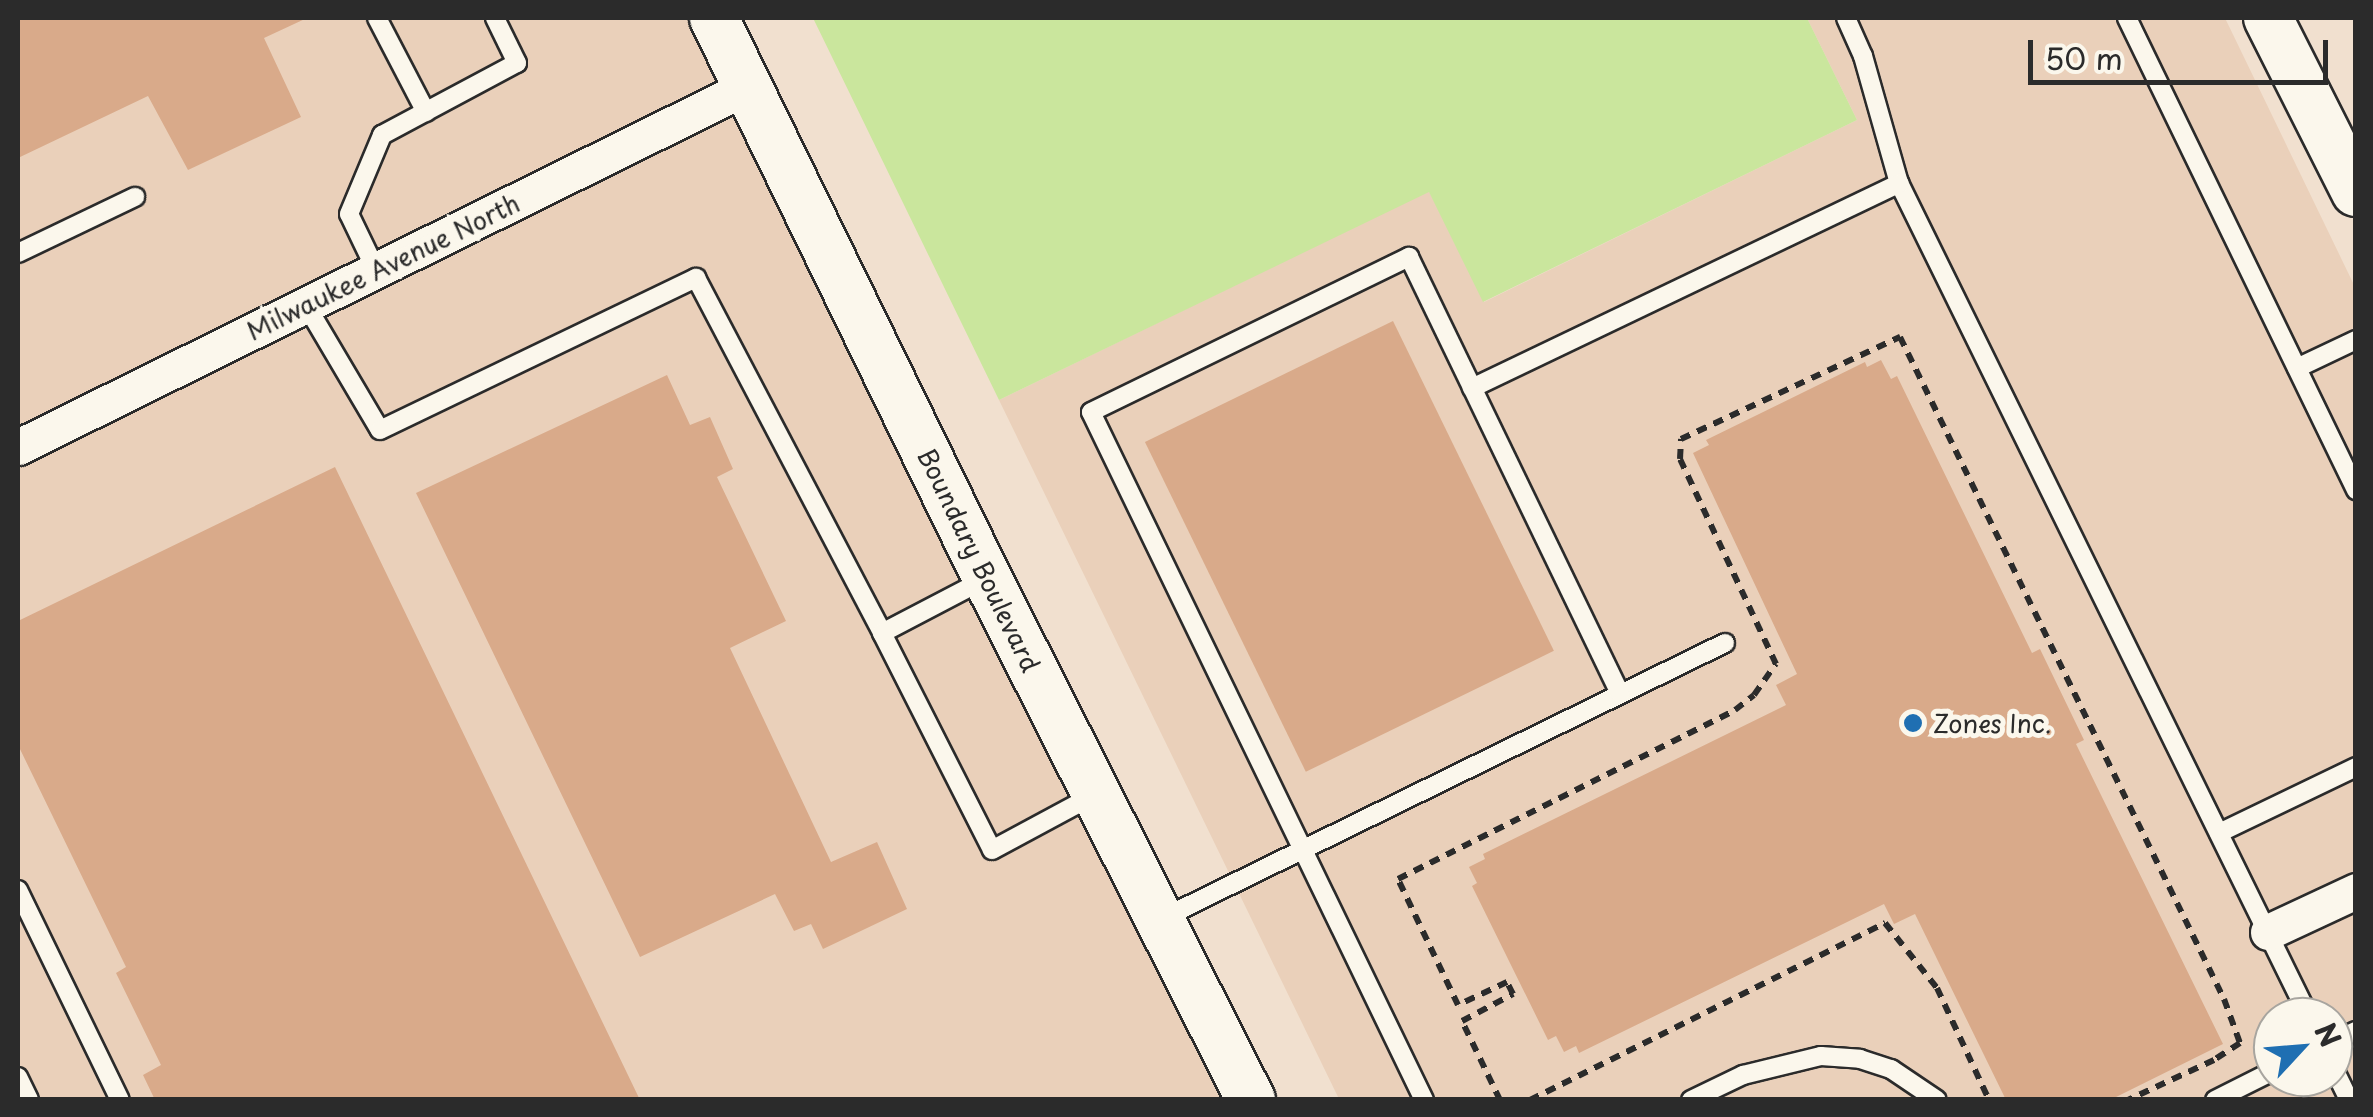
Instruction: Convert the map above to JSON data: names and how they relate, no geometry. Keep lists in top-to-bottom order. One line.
{"streets":{"street":["Milwaukee Avenue North","Boundary Boulevard"]},"crossings":[["Milwaukee Avenue North","Boundary Boulevard"]],"places":["Zones Inc."],"scale_bar":"50 m","north":"top right"}
